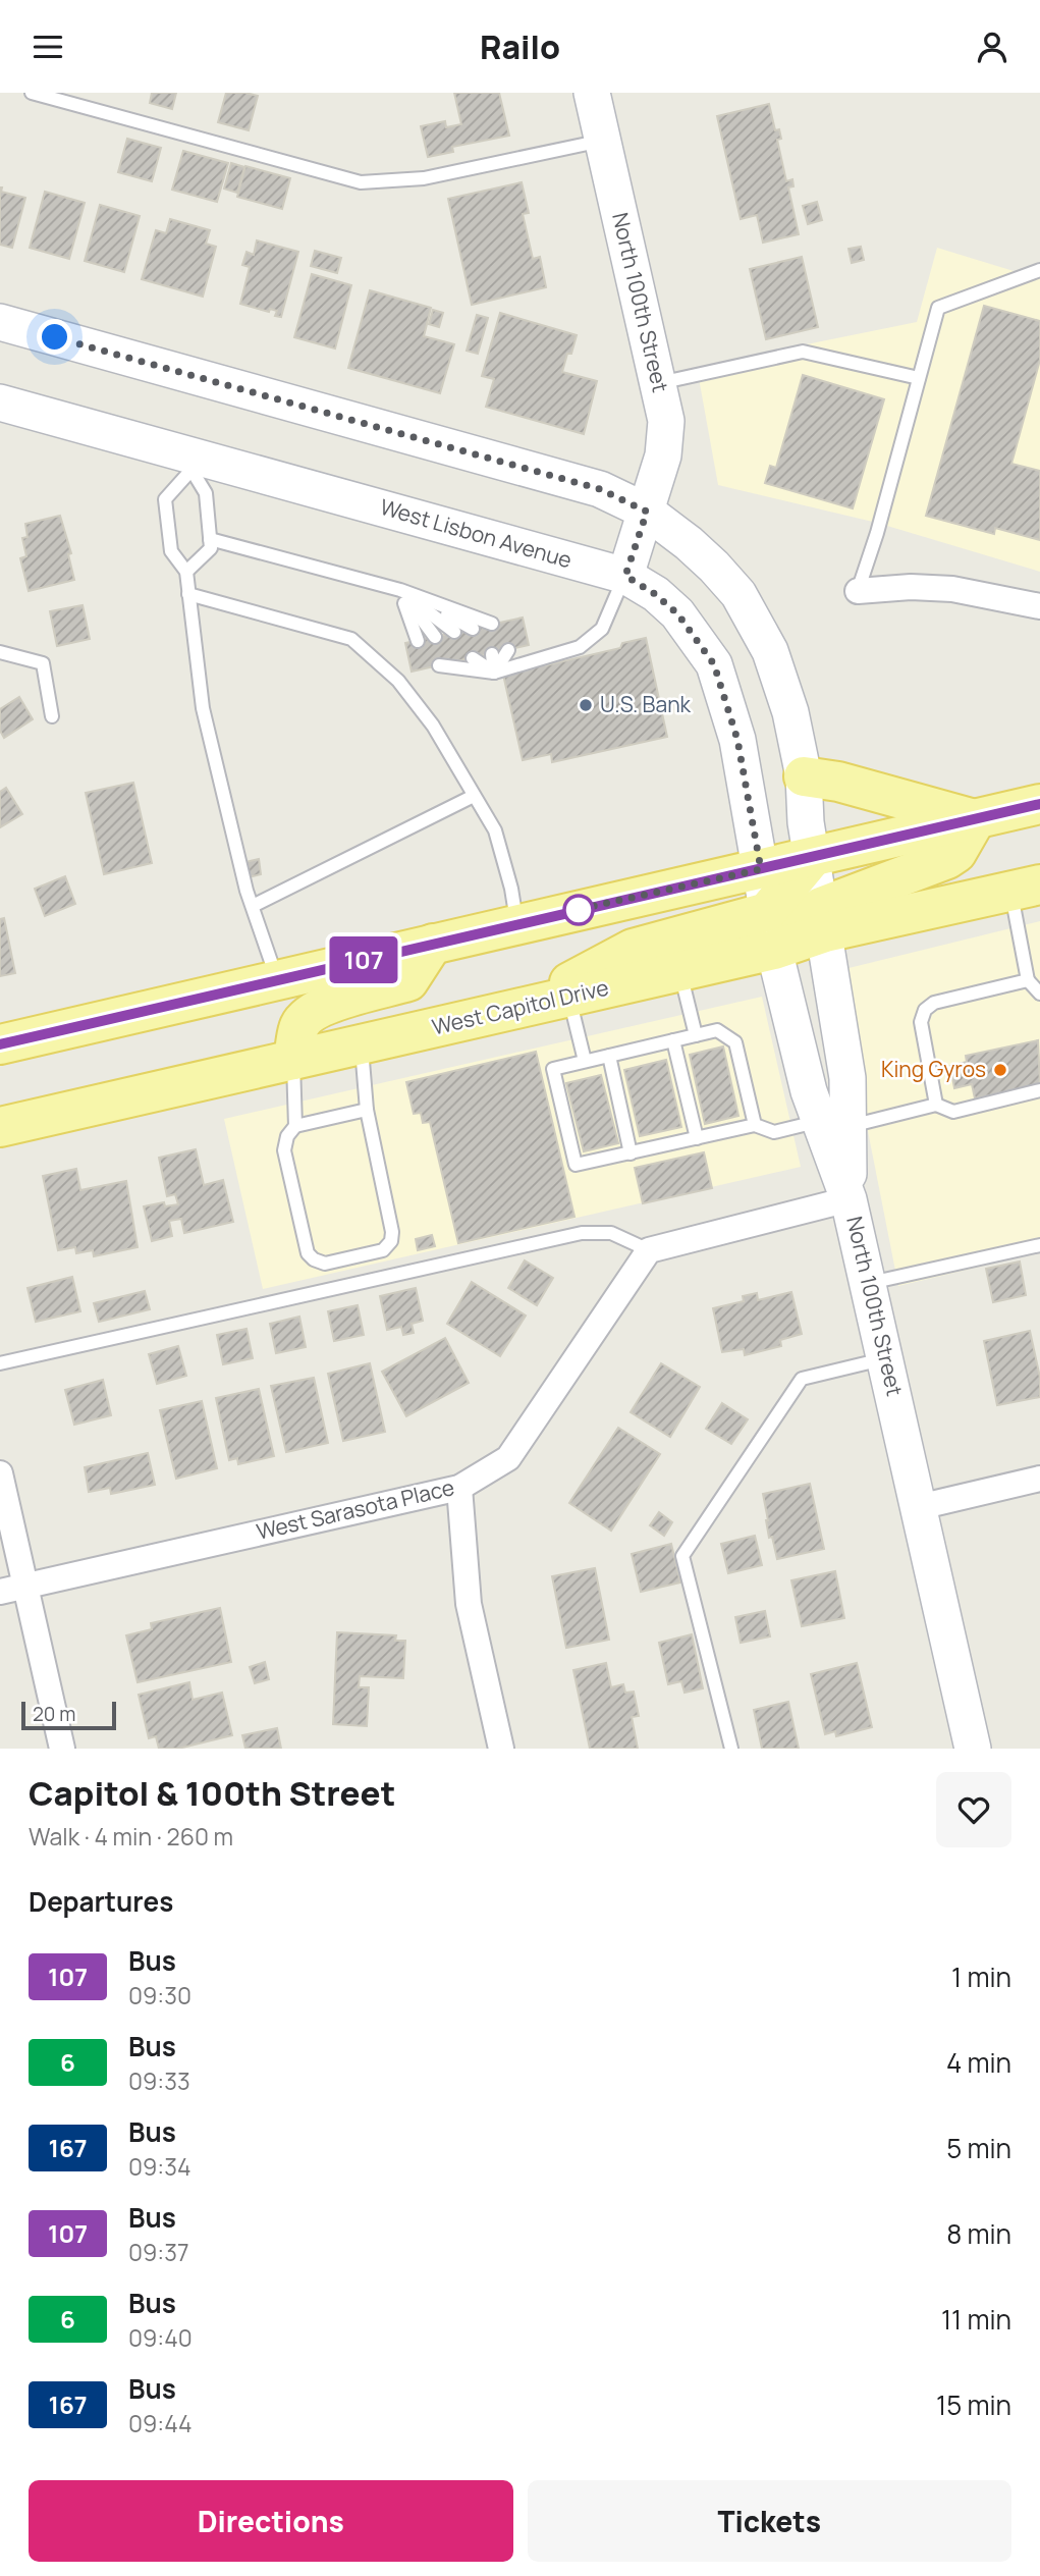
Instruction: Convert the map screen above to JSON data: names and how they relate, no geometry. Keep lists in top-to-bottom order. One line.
{"streets":{"main road":["North 100th Street","West Lisbon Avenue","West Capitol Drive"],"street":["West Sarasota Place"]},"crossings":[["North 100th Street","West Lisbon Avenue"],["North 100th Street","West Capitol Drive"]],"places":["U.S. Bank","King Gyros"],"lines":["bus line 107"],"scale_bar":"20 m","page":{"header":"Railo","on_map":"107","scale":"20 m","heading":[["Capitol & 100th Street","Walk · 4 min · 260 m"],"Departures"],"list":[{"mark":"107","name":"Bus","note":"09:30","value":"1 min"},{"mark":"6","name":"Bus","note":"09:33","value":"4 min"},{"mark":"167","name":"Bus","note":"09:34","value":"5 min"},{"mark":"107","name":"Bus","note":"09:37","value":"8 min"},{"mark":"6","name":"Bus","note":"09:40","value":"11 min"},{"mark":"167","name":"Bus","note":"09:44","value":"15 min"}],"buttons":["Directions","Tickets"]}}
